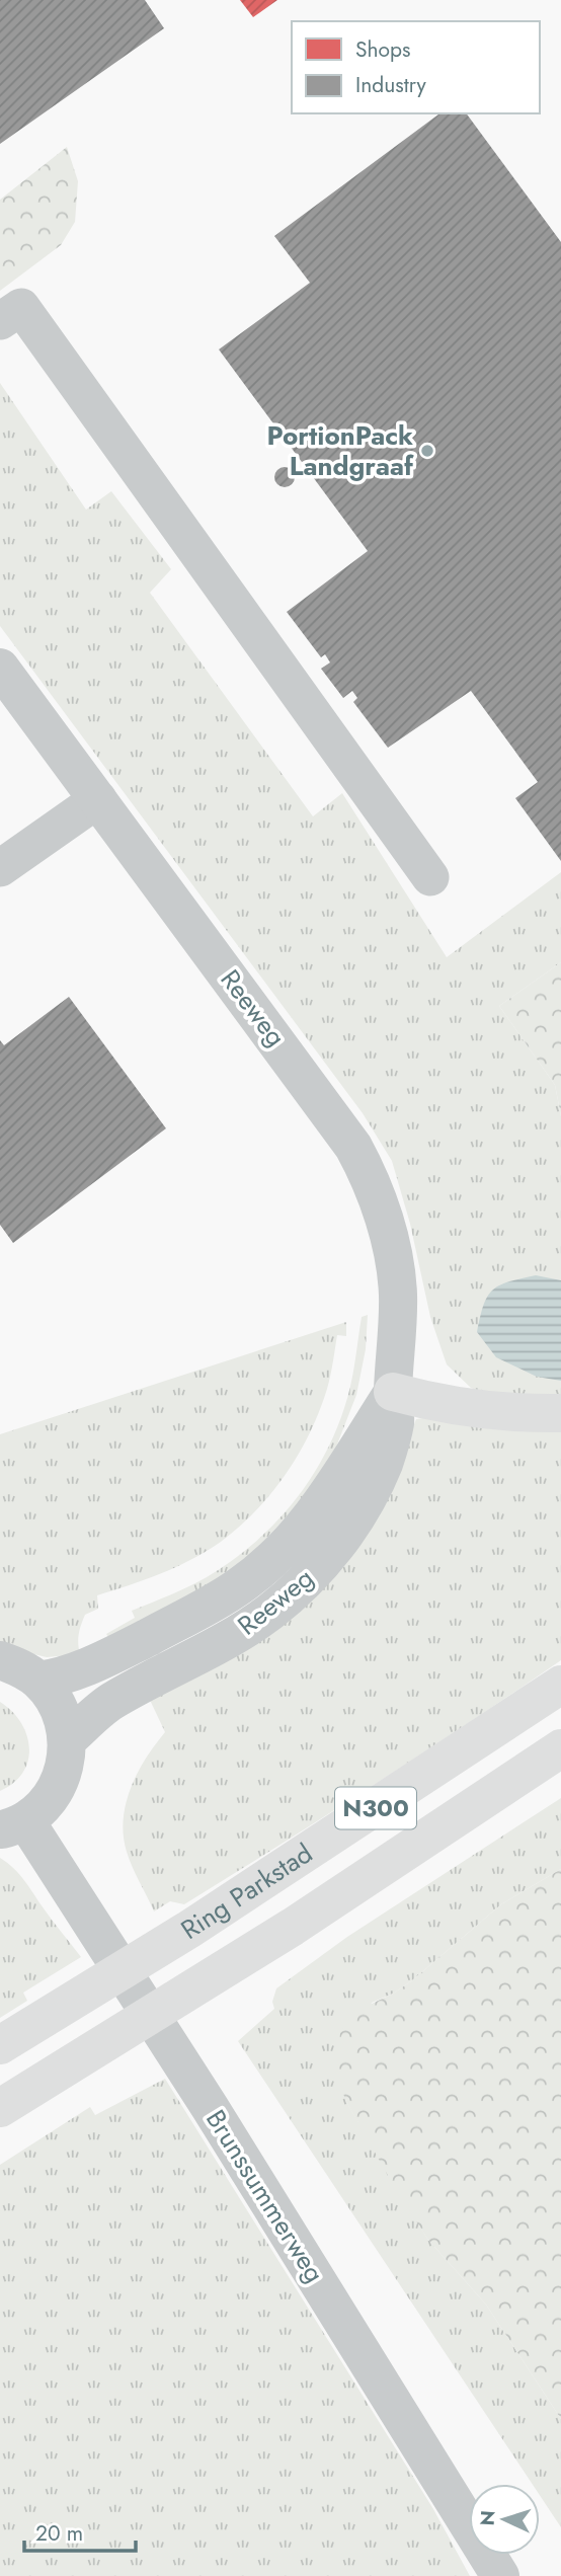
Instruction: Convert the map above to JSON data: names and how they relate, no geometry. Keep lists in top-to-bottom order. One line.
{"streets":{"highway":["N300","Ring Parkstad"],"street":["Reeweg","Brunssummerweg"]},"crossings":[["N300","Ring Parkstad"]],"places":["PortionPack Landgraaf"],"legend":["Shops","Industry"],"scale_bar":"20 m","north":"left"}
